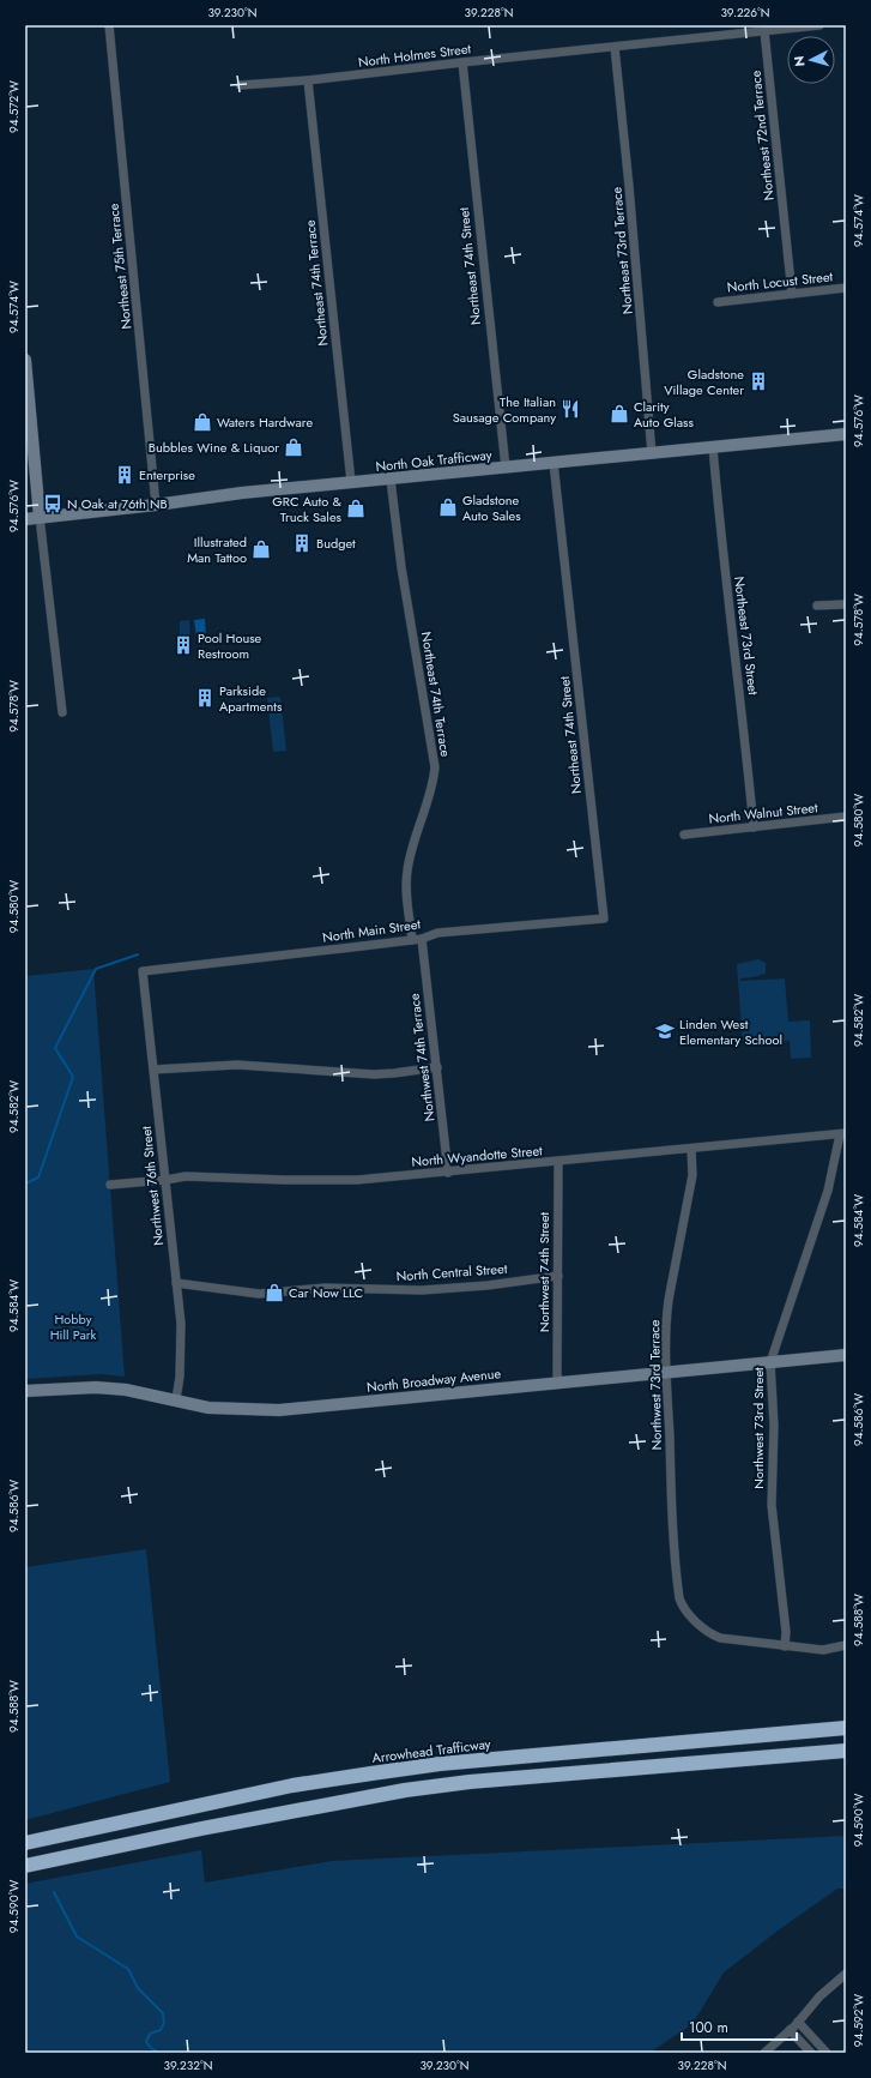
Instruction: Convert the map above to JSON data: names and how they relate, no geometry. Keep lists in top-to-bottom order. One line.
{"streets":{"highway":["Arrowhead Trafficway"],"street":["North Holmes Street","Northeast 72nd Terrace","Northeast 73rd Terrace","Northeast 75th Terrace","Northeast 74th Street","North Locust Street","Northeast 74th Terrace","North Oak Trafficway","Northeast 73rd Street","North Walnut Street","North Main Street","Northwest 74th Terrace","North Wyandotte Street","Northwest 76th Street","North Central Street","Northwest 74th Street","North Broadway Avenue","Northwest 73rd Terrace","Northwest 73rd Street"]},"crossings":[["North Holmes Street","Northeast 72nd Terrace"],["North Holmes Street","Northeast 73rd Terrace"],["North Holmes Street","Northeast 74th Street"],["North Holmes Street","Northeast 74th Terrace"],["Northeast 72nd Terrace","North Locust Street"],["Northeast 73rd Terrace","North Oak Trafficway"],["Northeast 75th Terrace","North Oak Trafficway"],["Northeast 74th Street","North Oak Trafficway"],["Northeast 74th Street","North Main Street"],["Northeast 74th Terrace","North Oak Trafficway"],["Northeast 74th Terrace","North Main Street"],["Northeast 74th Terrace","Northwest 74th Terrace"],["North Oak Trafficway","Northeast 73rd Street"],["Northeast 73rd Street","North Walnut Street"],["North Main Street","Northwest 74th Terrace"],["North Main Street","Northwest 76th Street"],["Northwest 74th Terrace","North Wyandotte Street"],["North Wyandotte Street","Northwest 76th Street"],["North Wyandotte Street","Northwest 74th Street"],["North Wyandotte Street","Northwest 73rd Terrace"],["North Wyandotte Street","Northwest 73rd Street"],["Northwest 76th Street","North Central Street"],["Northwest 76th Street","North Broadway Avenue"],["North Central Street","Northwest 74th Street"],["Northwest 74th Street","North Broadway Avenue"],["North Broadway Avenue","Northwest 73rd Terrace"],["North Broadway Avenue","Northwest 73rd Street"],["Northwest 73rd Terrace","Northwest 73rd Street"]],"parks":["Hobby Hill Park"],"places":{"building":["Gladstone Village Center","Enterprise","Budget","Pool House Restroom","Parkside Apartments"],"restaurant":["The Italian Sausage Company"],"shop":["Clarity Auto Glass","Waters Hardware","Bubbles Wine & Liquor","Gladstone Auto Sales","GRC Auto & Truck Sales","Illustrated Man Tattoo","Car Now LLC"],"bus stop":["N Oak at 76th NB"],"school or university":["Linden West Elementary School"]},"scale_bar":"100 m","north":"left","coordinates":["39.230°N","39.228°N","39.226°N","94.572°W","94.574°W","94.576°W","94.578°W","94.580°W","94.582°W","94.584°W","94.586°W","94.588°W","94.590°W","94.592°W","39.232°N"]}
